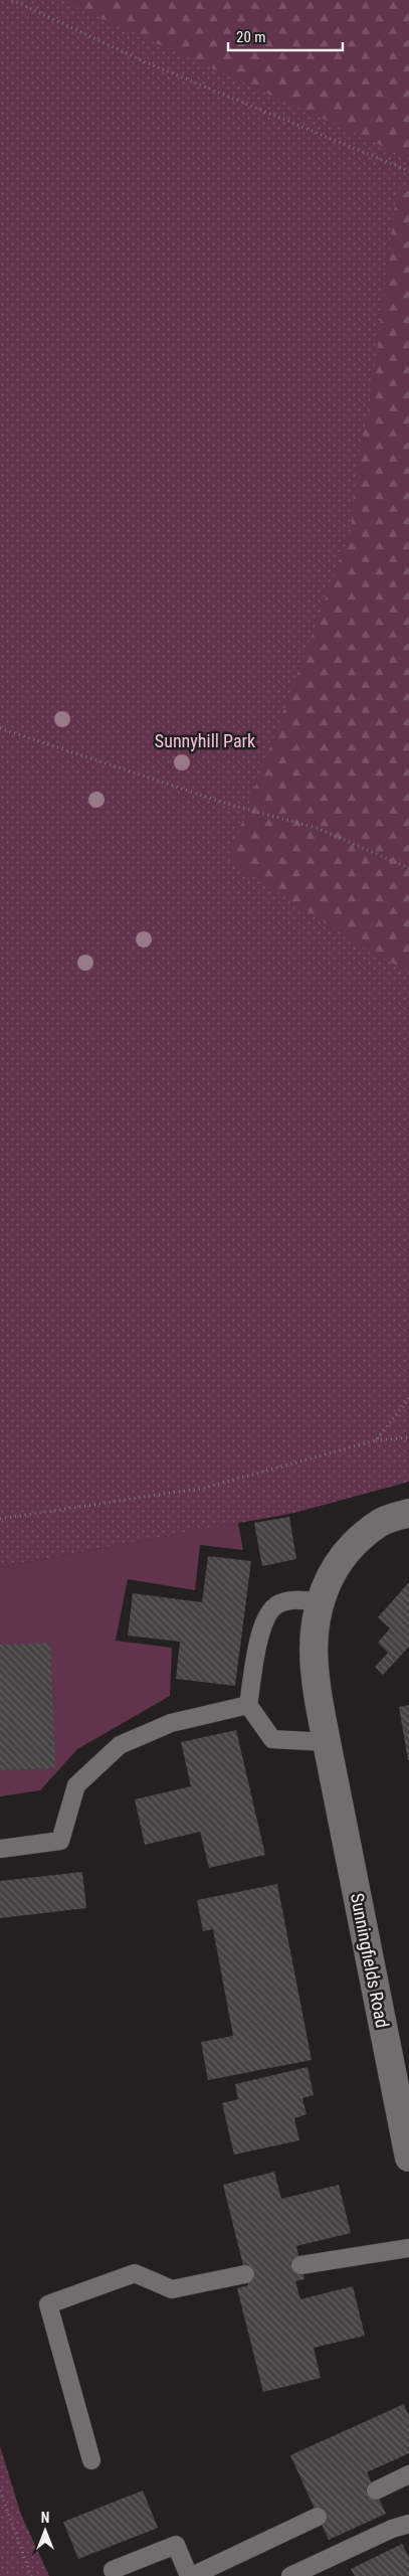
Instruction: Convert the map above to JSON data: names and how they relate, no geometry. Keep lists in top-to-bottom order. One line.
{"streets":{"street":["Sunningfields Road"]},"parks":["Sunnyhill Park"],"scale_bar":"20 m","north":"top"}
